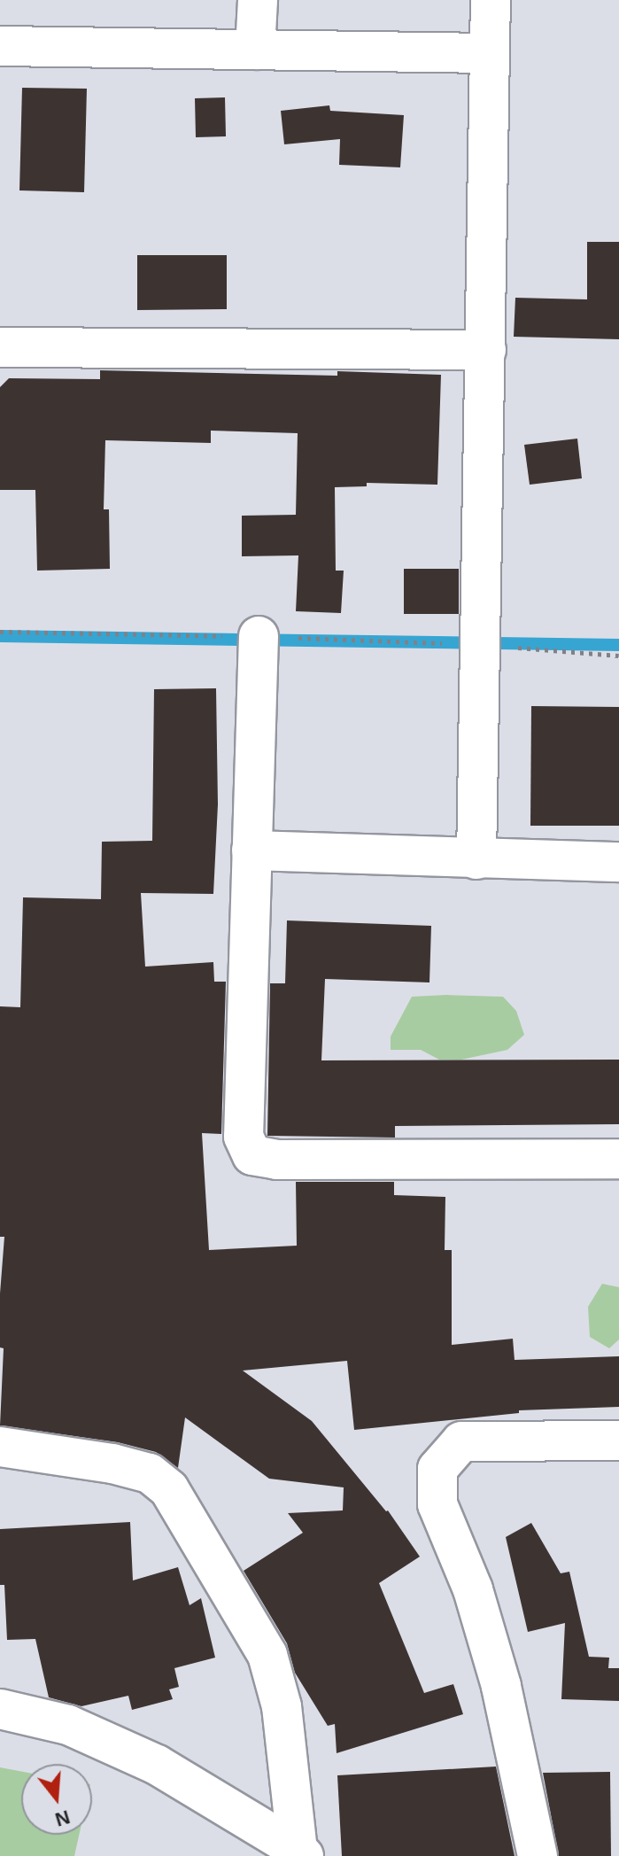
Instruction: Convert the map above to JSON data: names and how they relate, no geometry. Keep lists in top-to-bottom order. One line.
{"north":"bottom"}
